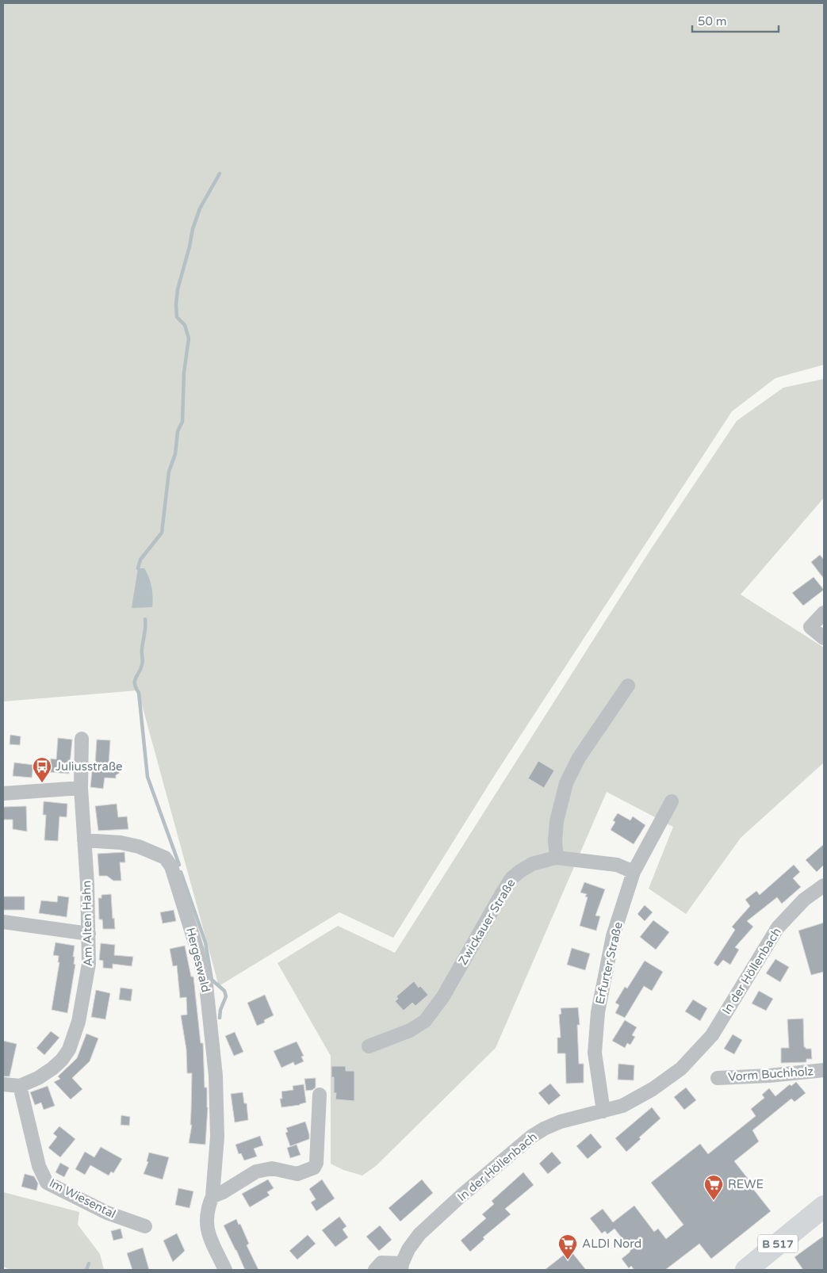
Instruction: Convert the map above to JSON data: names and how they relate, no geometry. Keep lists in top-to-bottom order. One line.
{"streets":{"main road":["B 517"],"street":["Zwickauer Straße","Am Alten Hahn","Hergeswald","Erfurter Straße","In der Höllenbach","Vorm Buchholz","Im Wiesental"]},"crossings":[["Zwickauer Straße","Erfurter Straße"],["Am Alten Hahn","Hergeswald"],["Am Alten Hahn","Im Wiesental"],["Erfurter Straße","In der Höllenbach"]],"places":{"bus stop":["Juliusstraße"],"supermarket":["REWE","ALDI Nord"]},"scale_bar":"50 m"}
